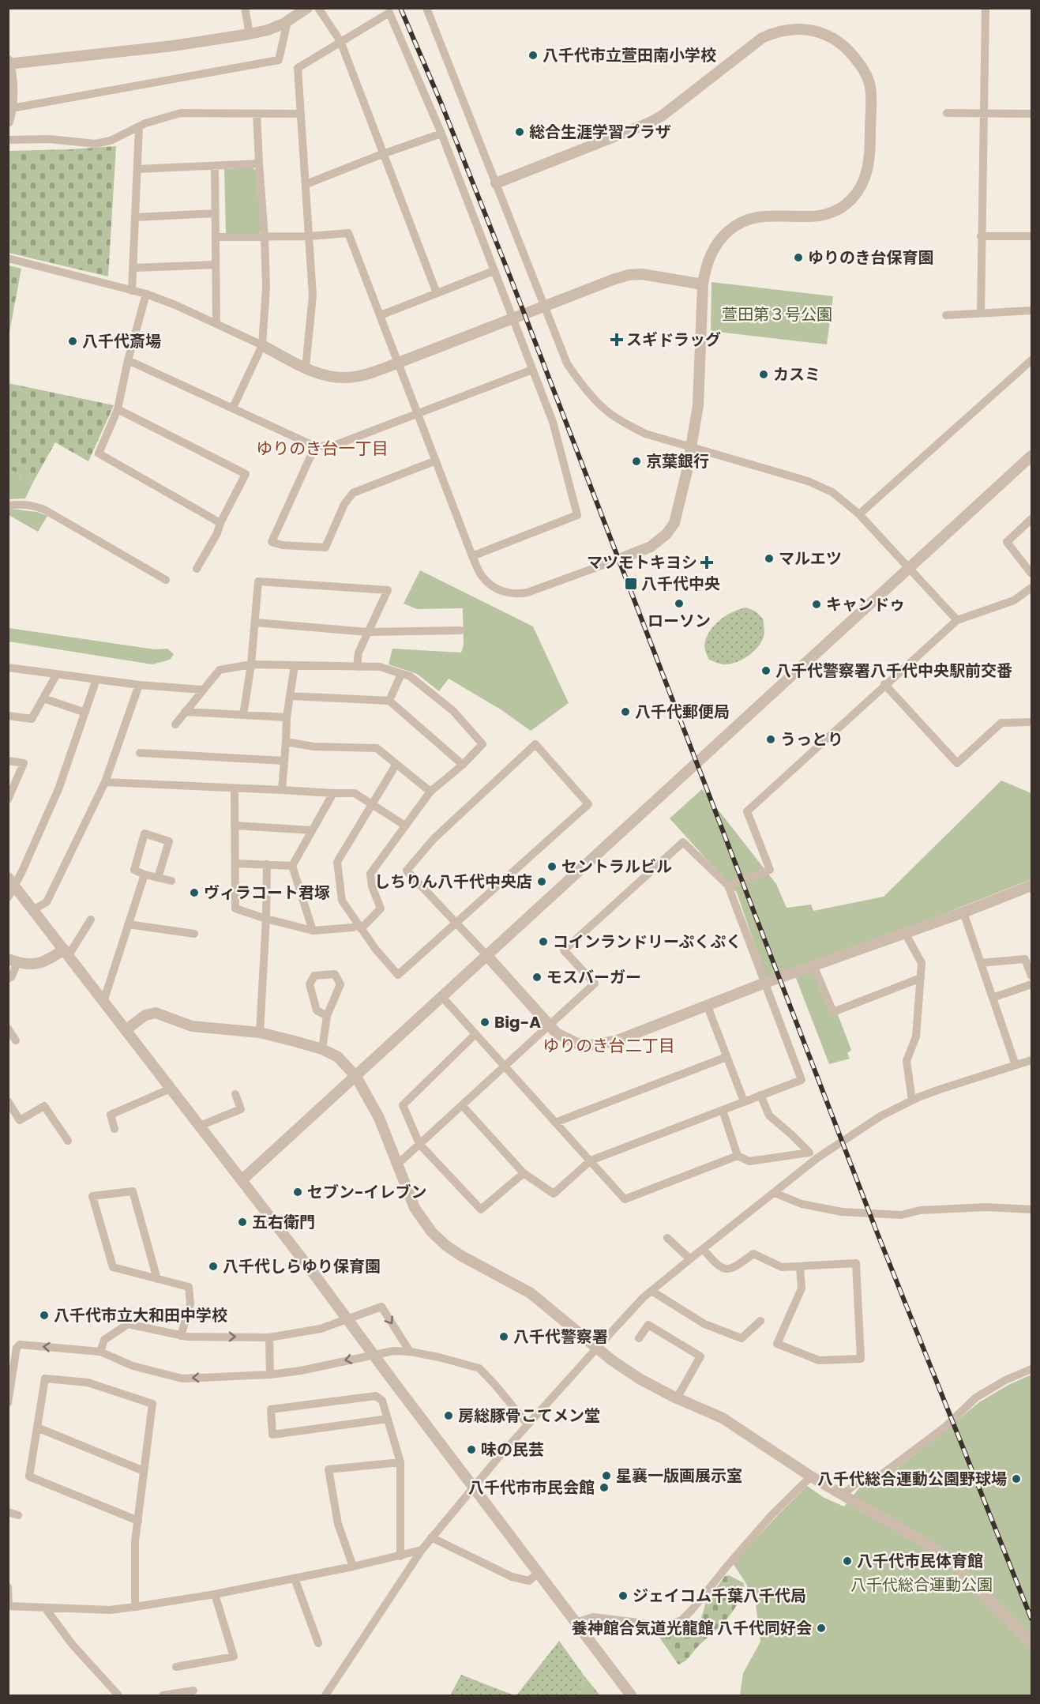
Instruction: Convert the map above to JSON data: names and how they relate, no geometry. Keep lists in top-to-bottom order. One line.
{"districts":["ゆりのき台一丁目","ゆりのき台二丁目"],"parks":["萱田第３号公園","八千代総合運動公園"],"places":{"other":["八千代市立萱田南小学校","総合生涯学習プラザ","ゆりのき台保育園","八千代斎場","カスミ","京葉銀行","マルエツ","ローソン","キャンドゥ","八千代警察署八千代中央駅前交番","八千代郵便局","うっとり","セントラルビル","しちりん八千代中央店","ヴィラコート君塚","コインランドリーぷくぷく","モスバーガー","Big-A","セブン-イレブン","五右衛門","八千代しらゆり保育園","八千代市立大和田中学校","八千代警察署","房総豚骨こてメン堂","味の民芸","星襄一版画展示室","八千代総合運動公園野球場","八千代市市民会館","八千代市民体育館","ジェイコム千葉八千代局","養神館合気道光龍館 八千代同好会"],"health":["スギドラッグ","マツモトキヨシ"],"transit":["八千代中央"]}}
